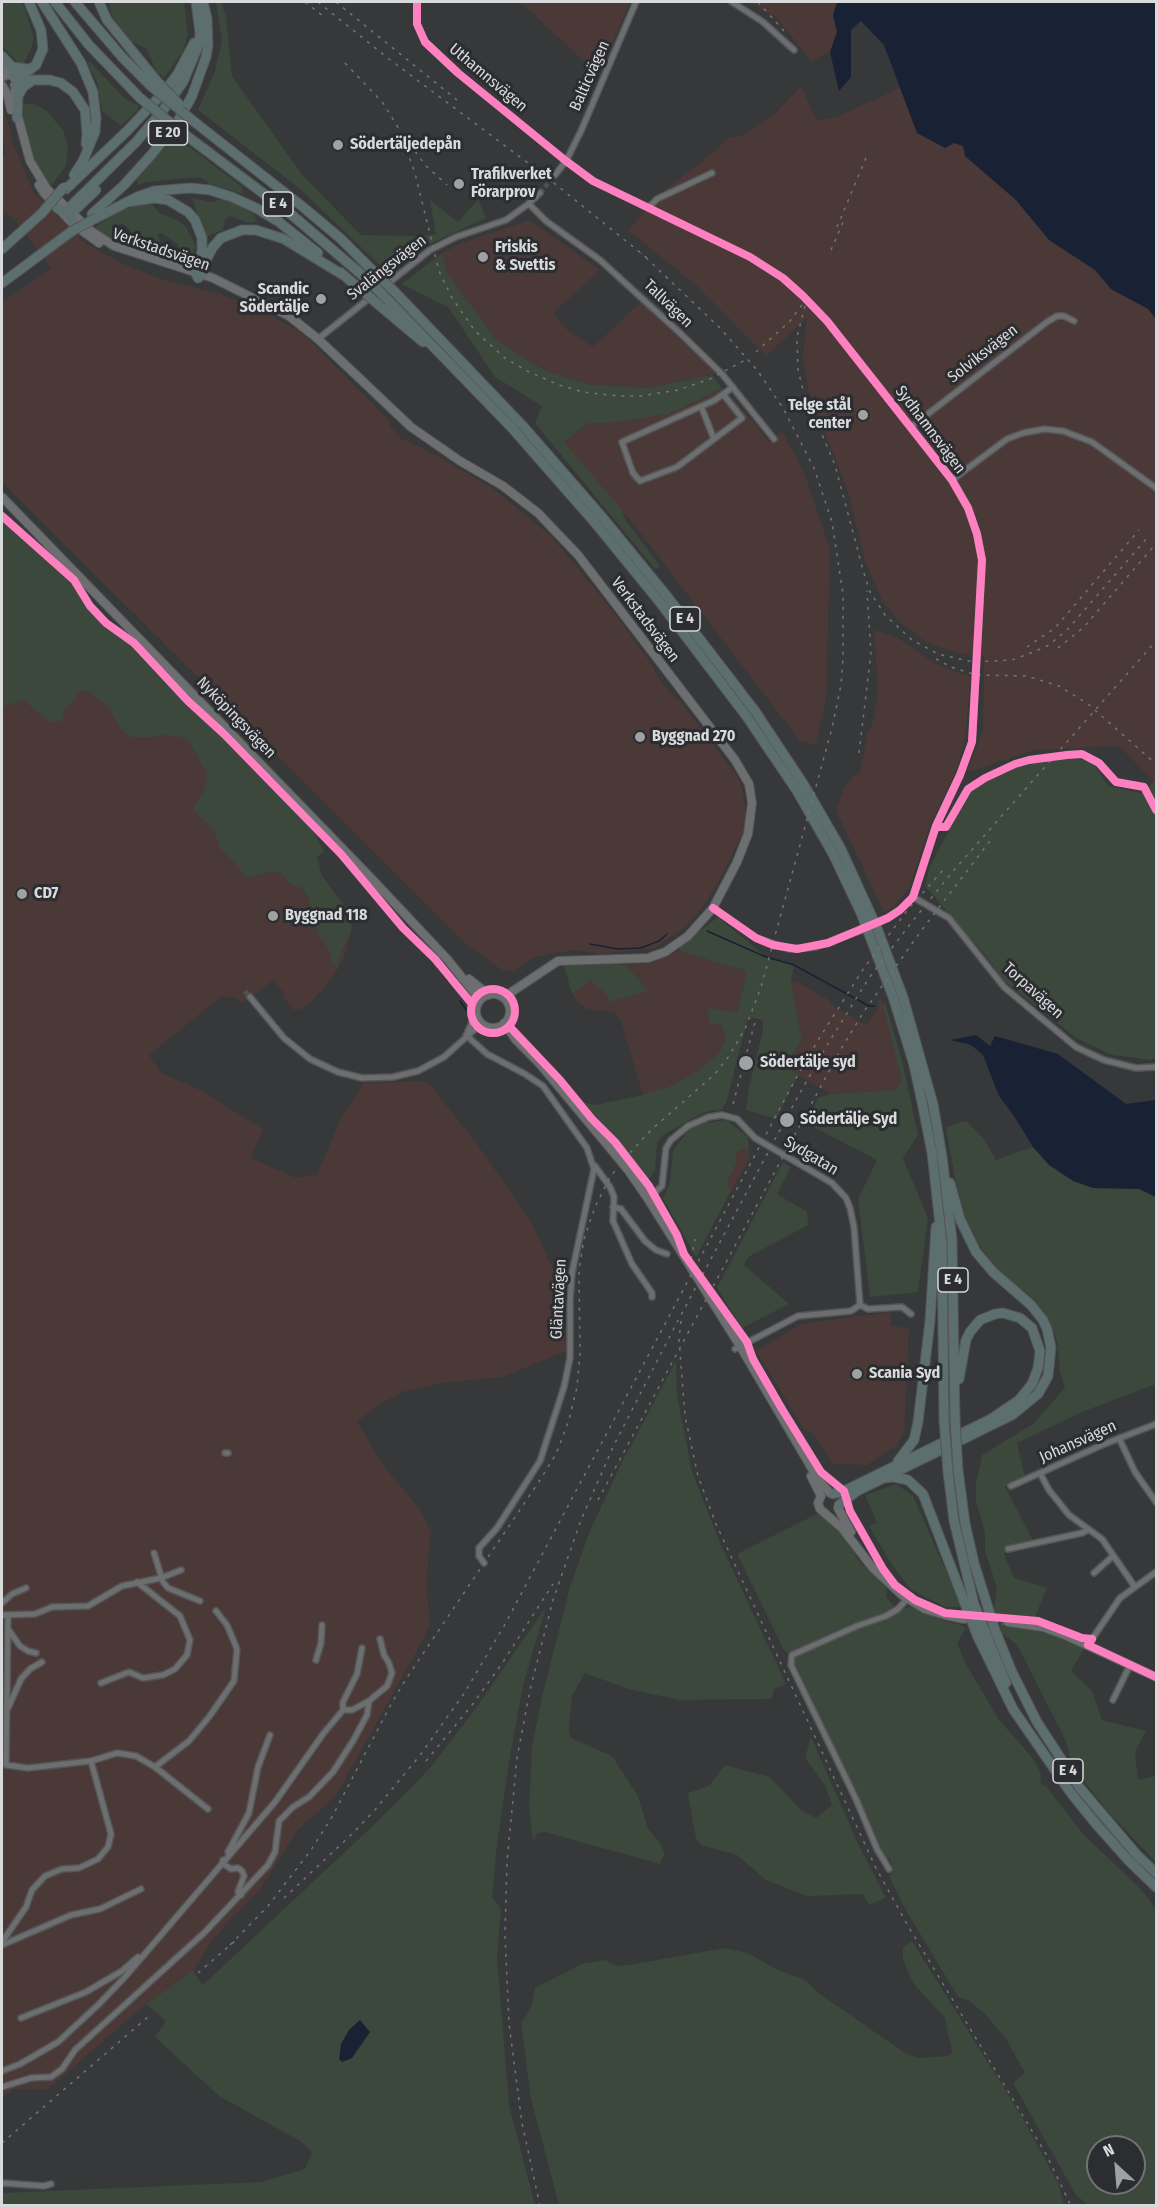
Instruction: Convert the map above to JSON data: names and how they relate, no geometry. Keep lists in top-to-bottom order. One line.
{"streets":{"highway":["E 20","E 4"],"main road":["Verkstadsvägen","Nyköpingsvägen"],"street":["Balticvägen","Uthamnsvägen","Svalängsvägen","Tallvägen","Solviksvägen","Sydhamnsvägen","Torpavägen","Sydgatan","Gläntavägen","Johansvägen"]},"crossings":[["Balticvägen","Uthamnsvägen"],["Balticvägen","Sydhamnsvägen"],["Uthamnsvägen","Sydhamnsvägen"],["E 20","Verkstadsvägen"],["Verkstadsvägen","Svalängsvägen"],["Verkstadsvägen","Nyköpingsvägen"],["Svalängsvägen","Tallvägen"],["Solviksvägen","Sydhamnsvägen"],["Sydhamnsvägen","Torpavägen"]],"places":["Södertäljedepån","Trafikverket Förarprov","Friskis & Svettis","Scandic Södertälje","Telge stål center","Byggnad 270","CD7","Byggnad 118","Södertälje syd","Södertälje Syd","Scania Syd"],"north":"top left"}
